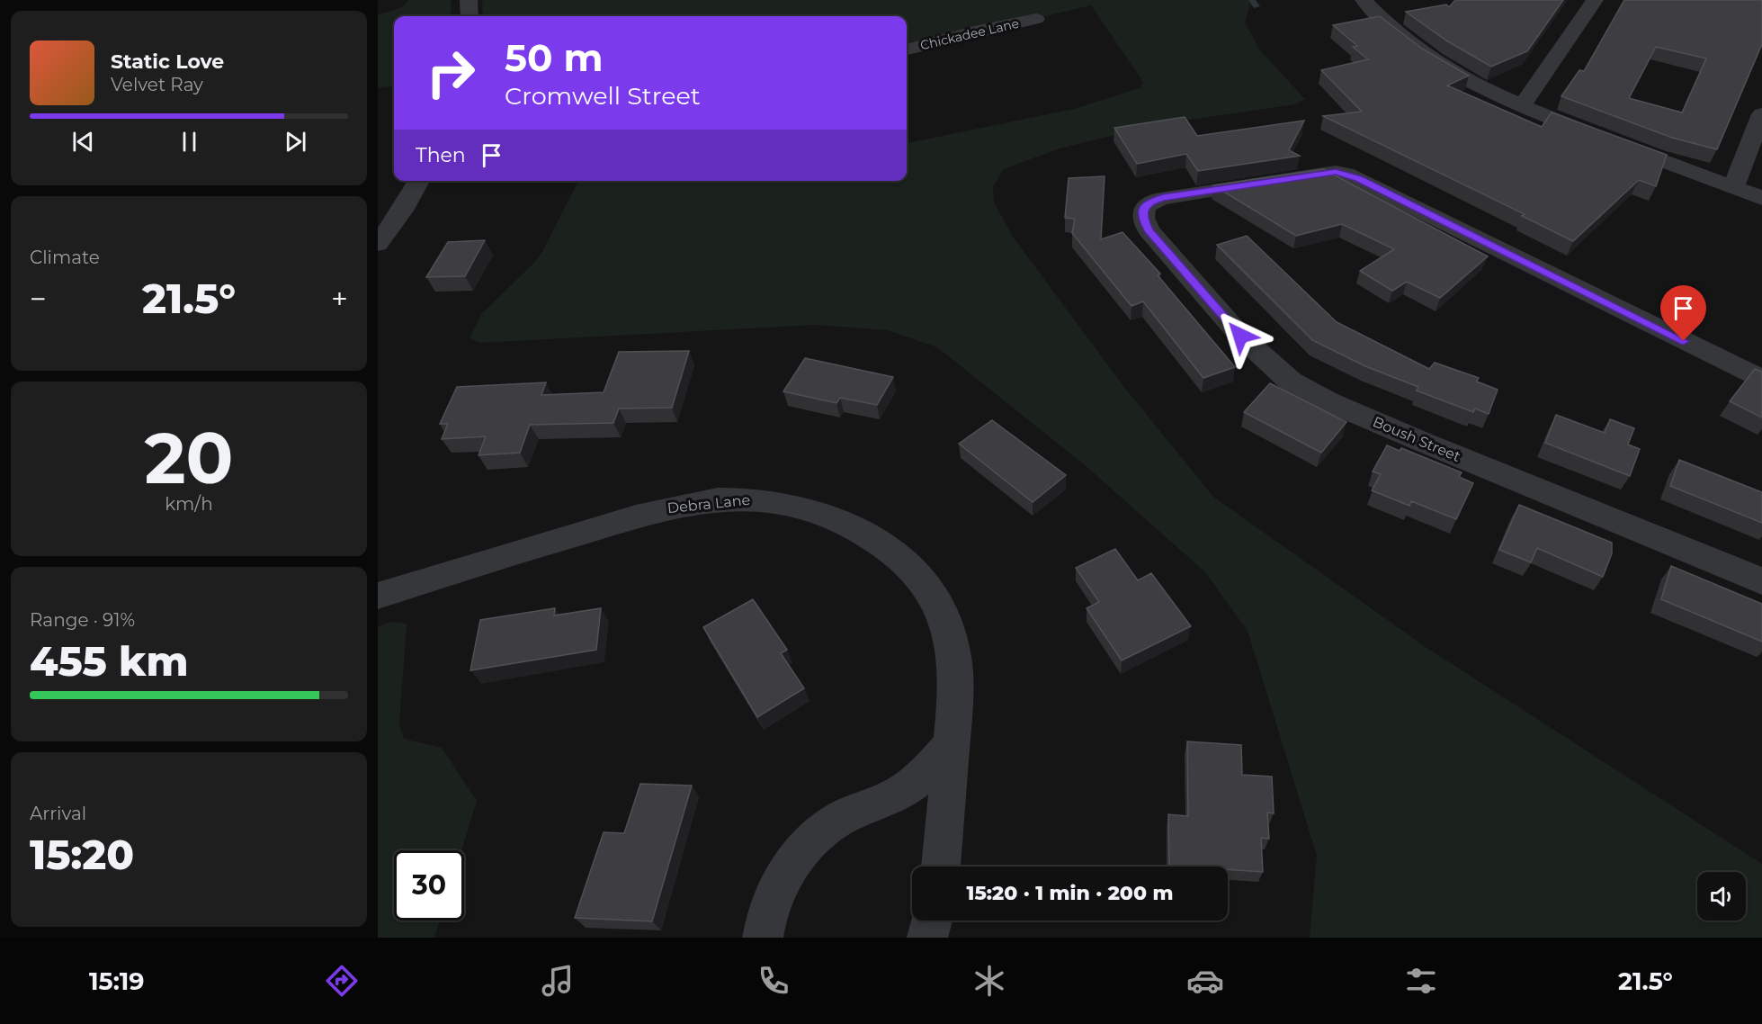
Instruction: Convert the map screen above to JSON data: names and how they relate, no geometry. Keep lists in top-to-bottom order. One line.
{"streets":{"street":["Chickadee Lane","Boush Street","Debra Lane"]},"page":{"turn":["50 m","Cromwell Street"],"song":["Static Love","Velvet Ray"],"then":"Then","tile":["Climate",["20","km/h"],["Range · 91%","455 km"],["Arrival","15:20"]],"heat":["−","21.5°","+"],"limit":"30","trip":"15:20 · 1 min · 200 m","tabs":["15:19","21.5°"]}}
